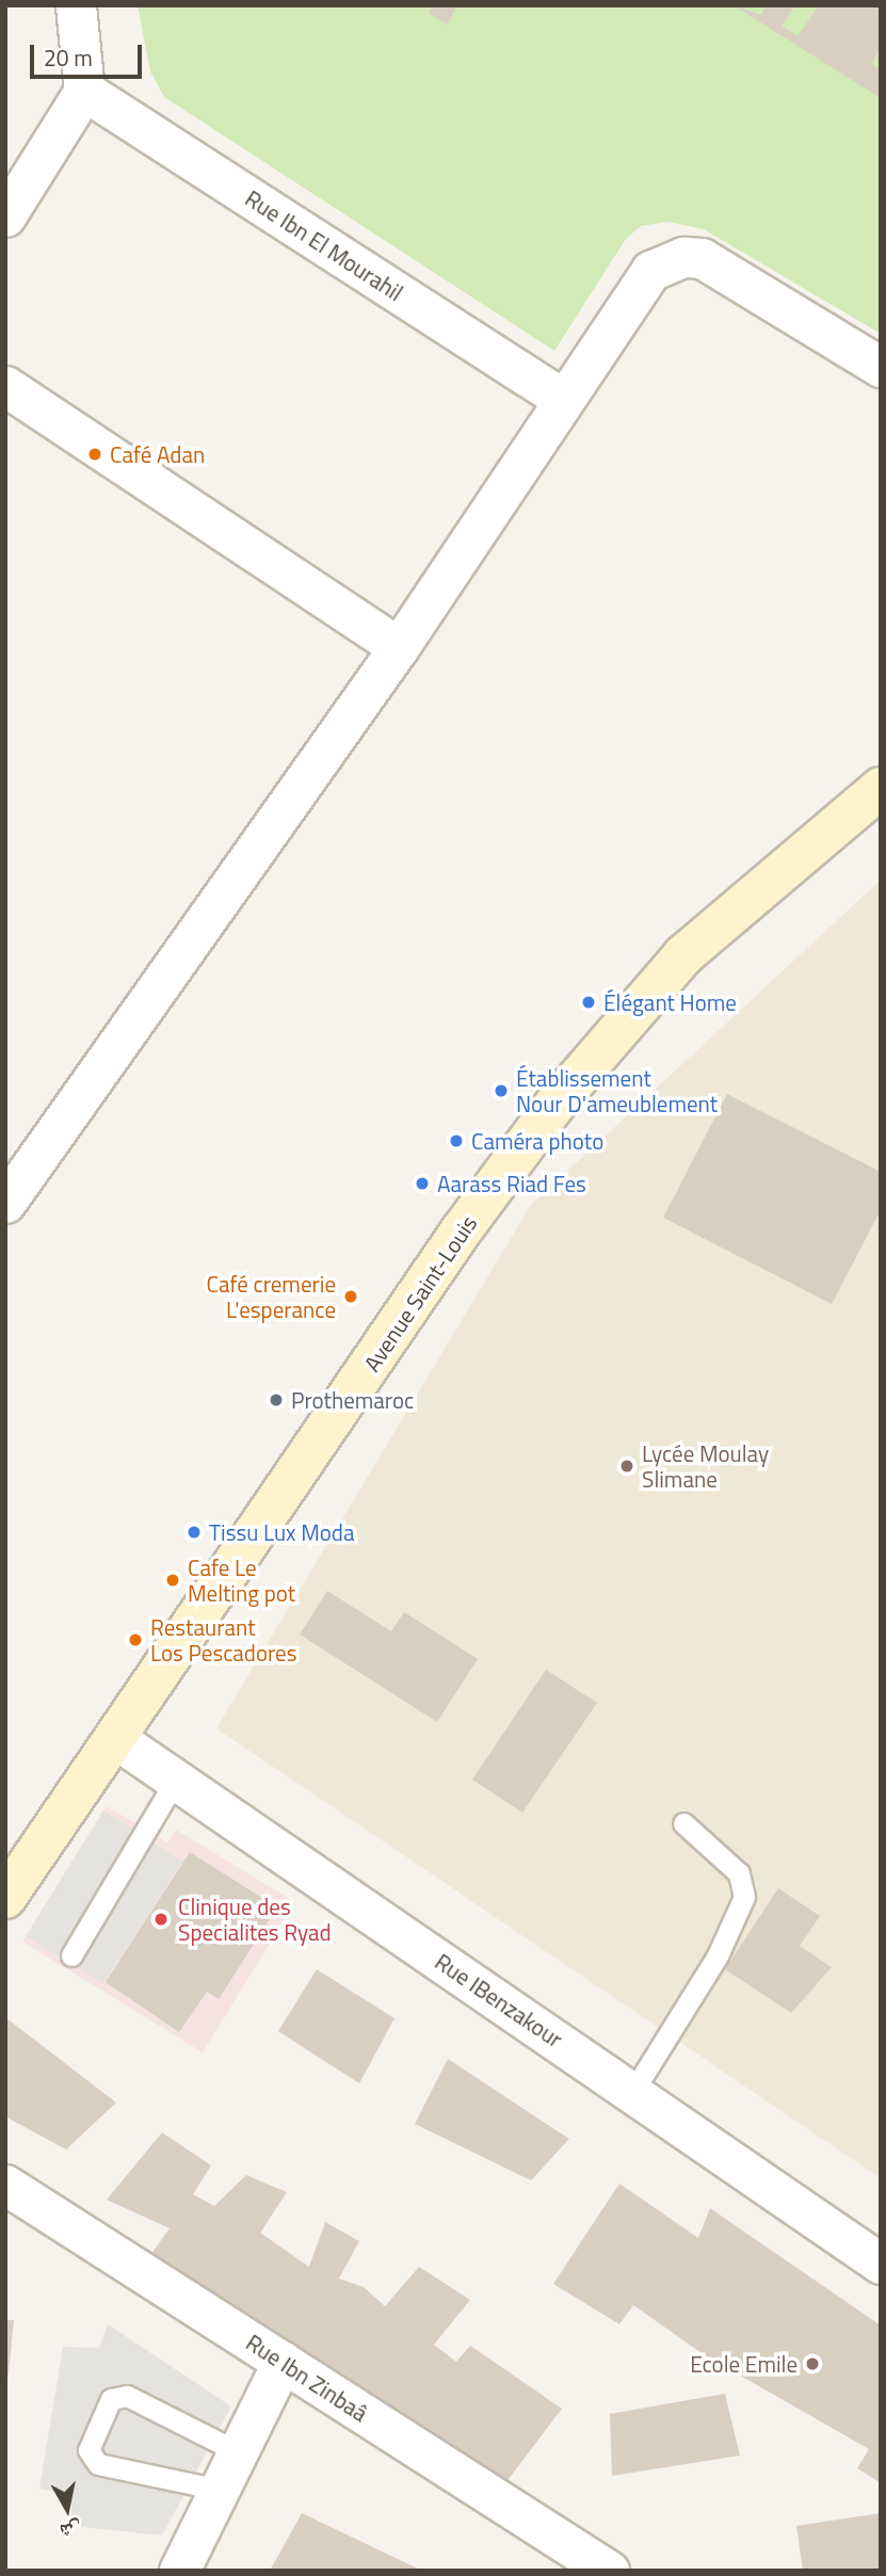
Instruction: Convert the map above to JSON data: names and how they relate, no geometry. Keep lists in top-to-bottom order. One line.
{"streets":{"main road":["Avenue Saint-Louis"],"street":["Rue Ibn El Mourahil","Rue IBenzakour","Rue Ibn Zinbaâ"]},"crossings":[["Avenue Saint-Louis","Rue IBenzakour"]],"places":["Café Adan","Élégant Home","Établissement Nour D'ameublement","Caméra photo","Aarass Riad Fes","Café cremerie L'esperance","Prothemaroc","Lycée Moulay Slimane","Tissu Lux Moda","Cafe Le Melting pot","Restaurant Los Pescadores","Clinique des Specialites Ryad","Ecole Emile"],"scale_bar":"20 m","north":"bottom"}
